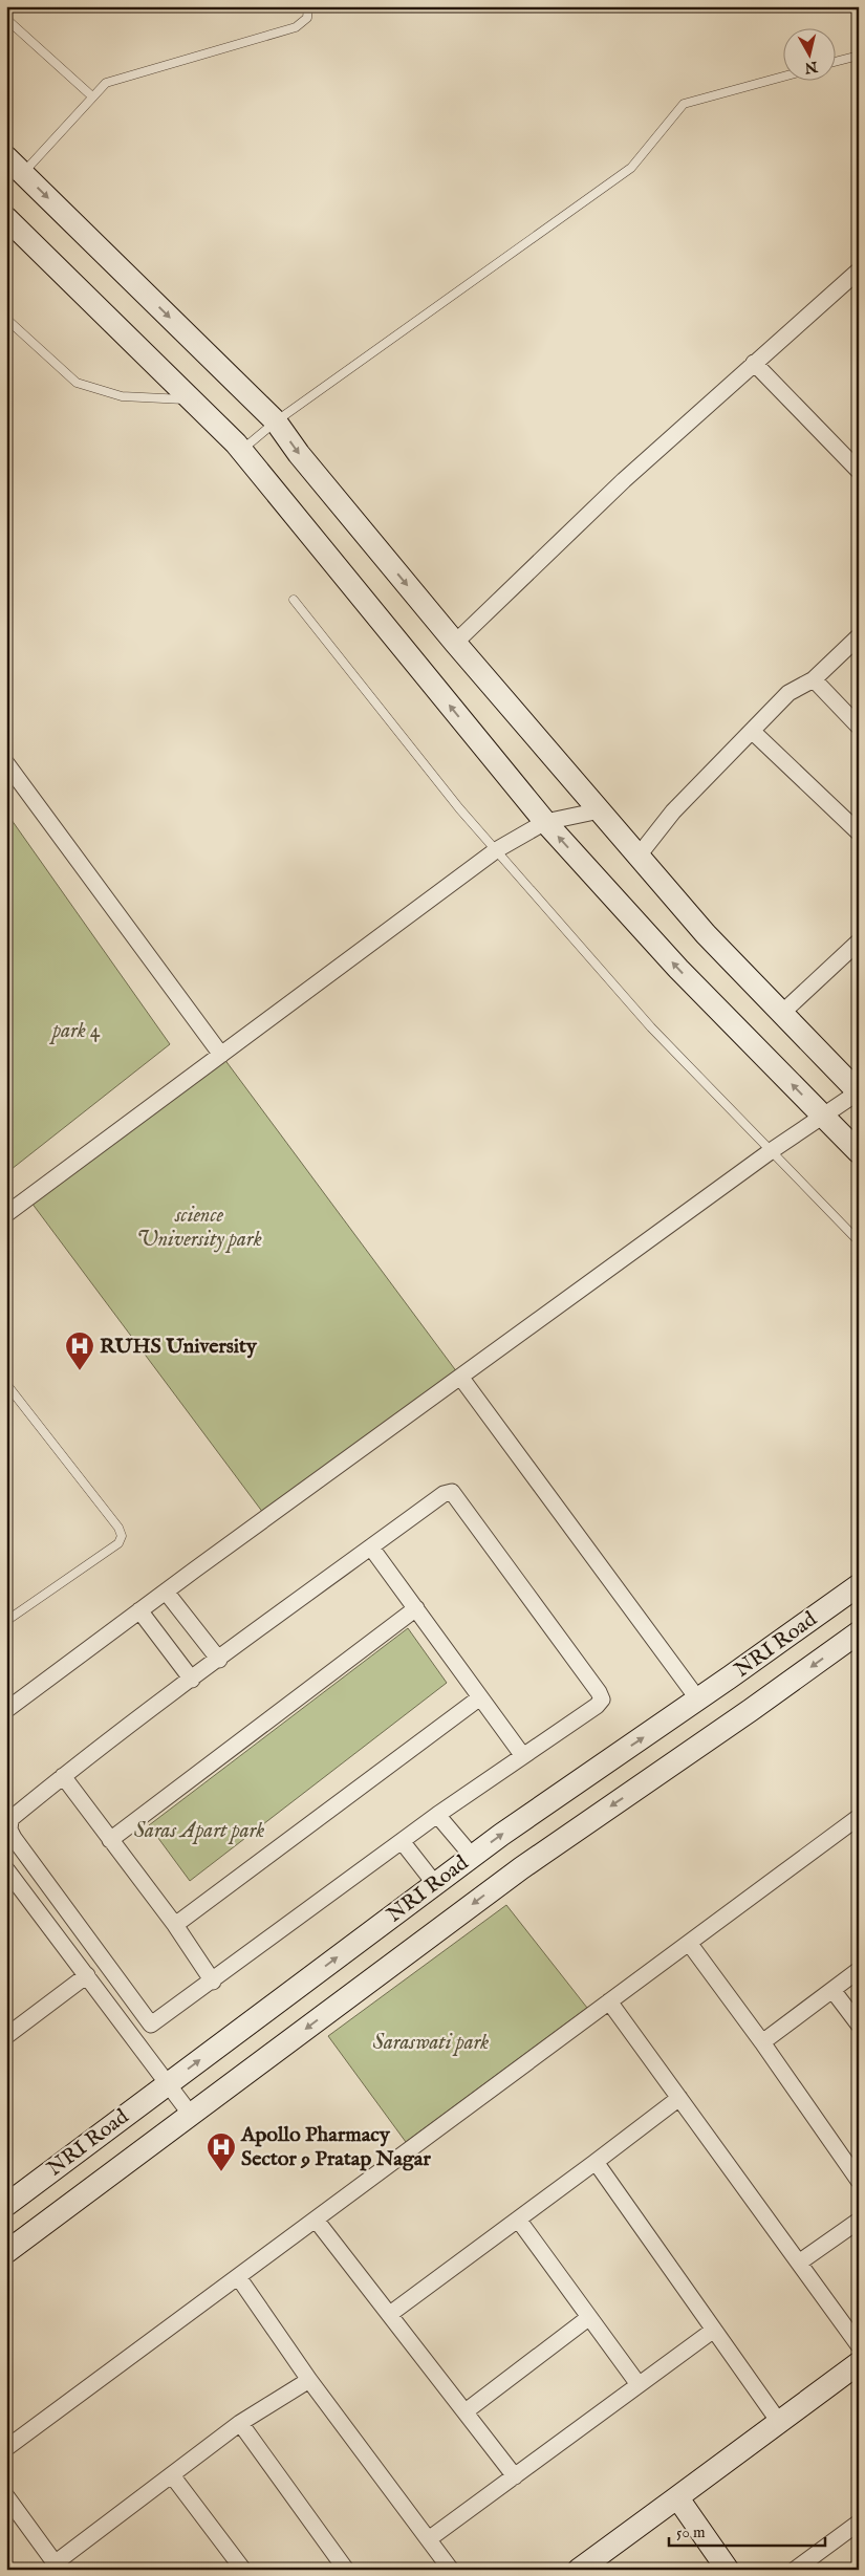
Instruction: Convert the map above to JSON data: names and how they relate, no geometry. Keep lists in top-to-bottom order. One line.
{"streets":{"street":["NRI Road"]},"parks":["park 4","science University park","Saras Apart park","Saraswati park"],"places":{"hospital":["RUHS University","Apollo Pharmacy Sector 9 Pratap Nagar"]},"scale_bar":"50 m","north":"bottom"}
